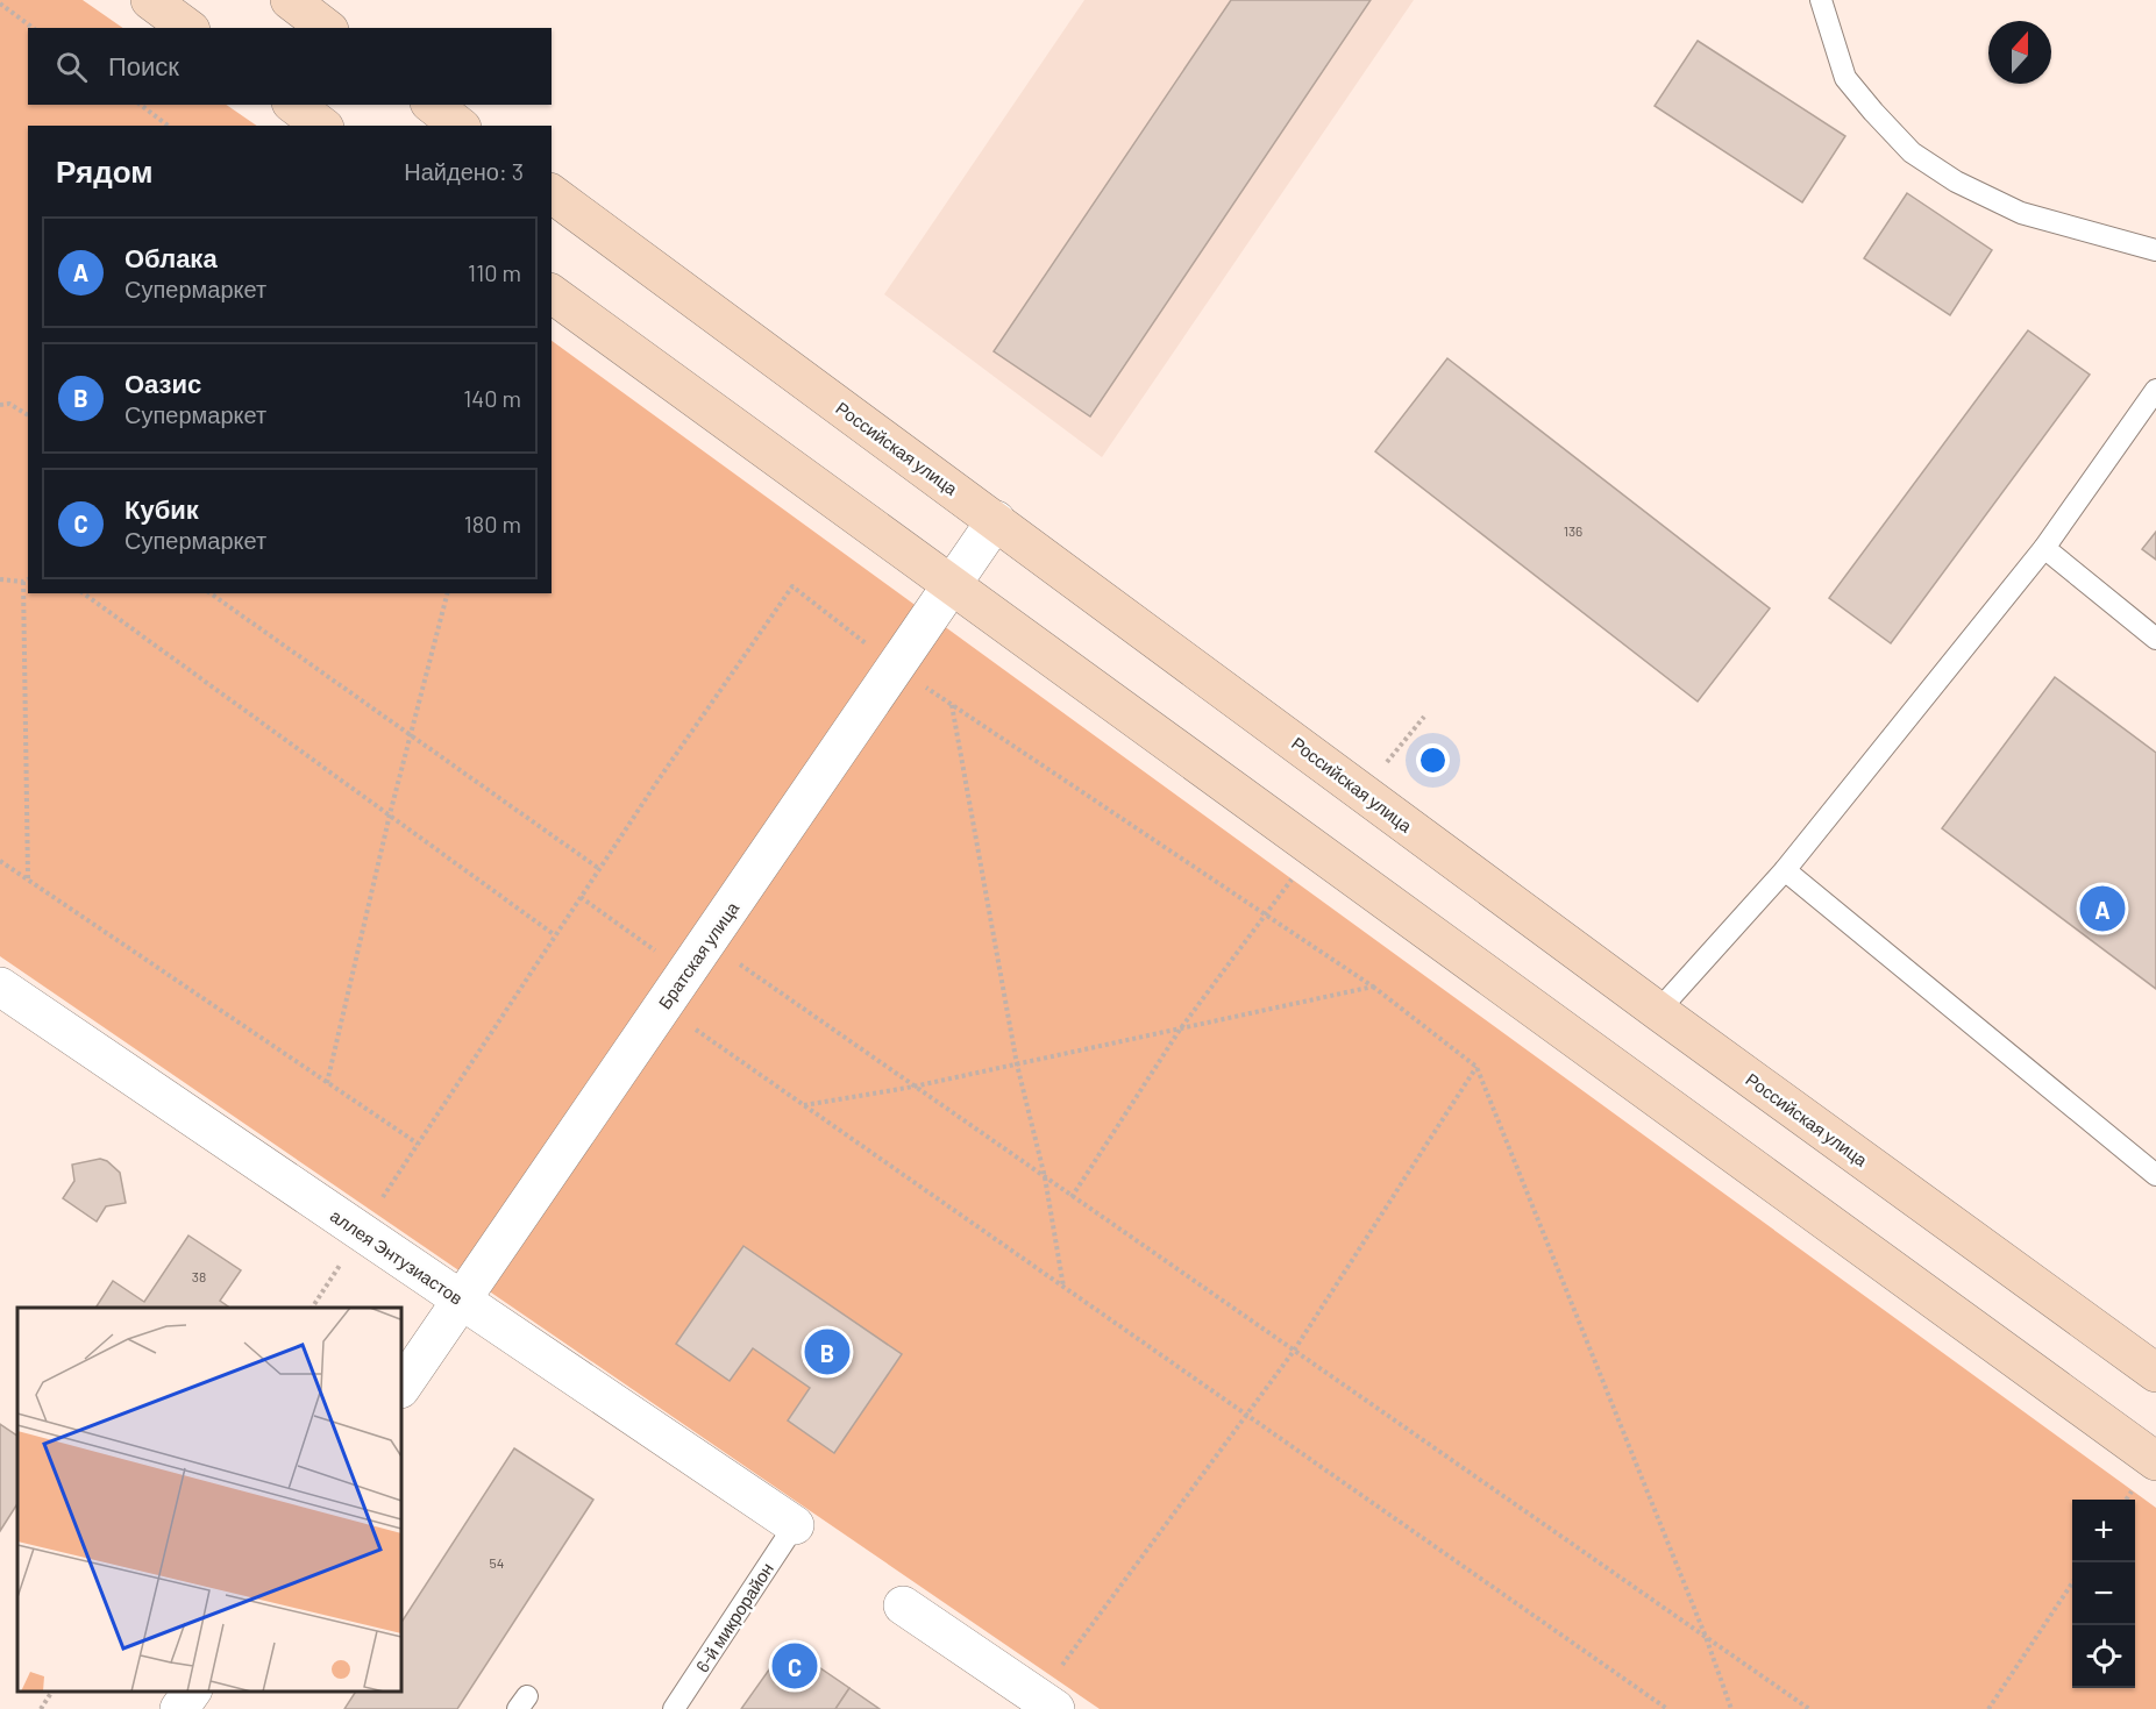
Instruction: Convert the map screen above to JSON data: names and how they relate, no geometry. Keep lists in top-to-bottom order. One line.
{"streets":{"main road":["Российская улица"],"street":["Братская улица","аллея Энтузиастов"],"lane":["6-й микрорайон"]},"crossings":[["Российская улица","Братская улица"],["Братская улица","аллея Энтузиастов"],["аллея Энтузиастов","6-й микрорайон"]],"house_numbers":["136","38","54"],"north":"top","page":{"search":"Поиск","heading":["Рядом","Найдено: 3"],"list":[{"mark":"A","name":"Облака","note":"Супермаркет","value":"110 m"},{"mark":"B","name":"Оазис","note":"Супермаркет","value":"140 m"},{"mark":"C","name":"Кубик","note":"Супермаркет","value":"180 m"}],"pins":["A","B","C"],"map_buttons":["+","−"]}}
